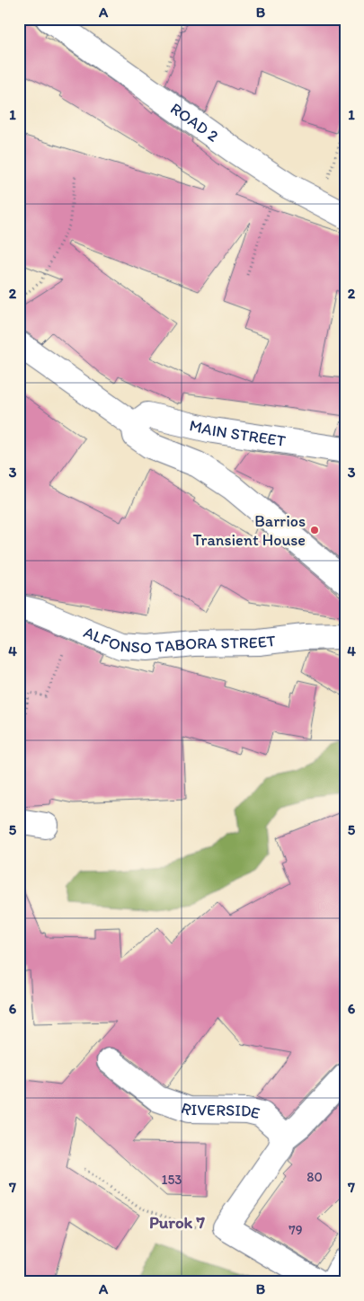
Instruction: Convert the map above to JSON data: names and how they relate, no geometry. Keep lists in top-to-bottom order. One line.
{"streets":{"street":["ROAD 2","MAIN STREET","ALFONSO TABORA STREET","RIVERSIDE"]},"districts":["Purok 7"],"places":["Barrios Transient House"],"house_numbers":["80","153","79"],"grid":{"columns":["A","B"],"rows":["1","2","3","4","5","6","7"]}}
